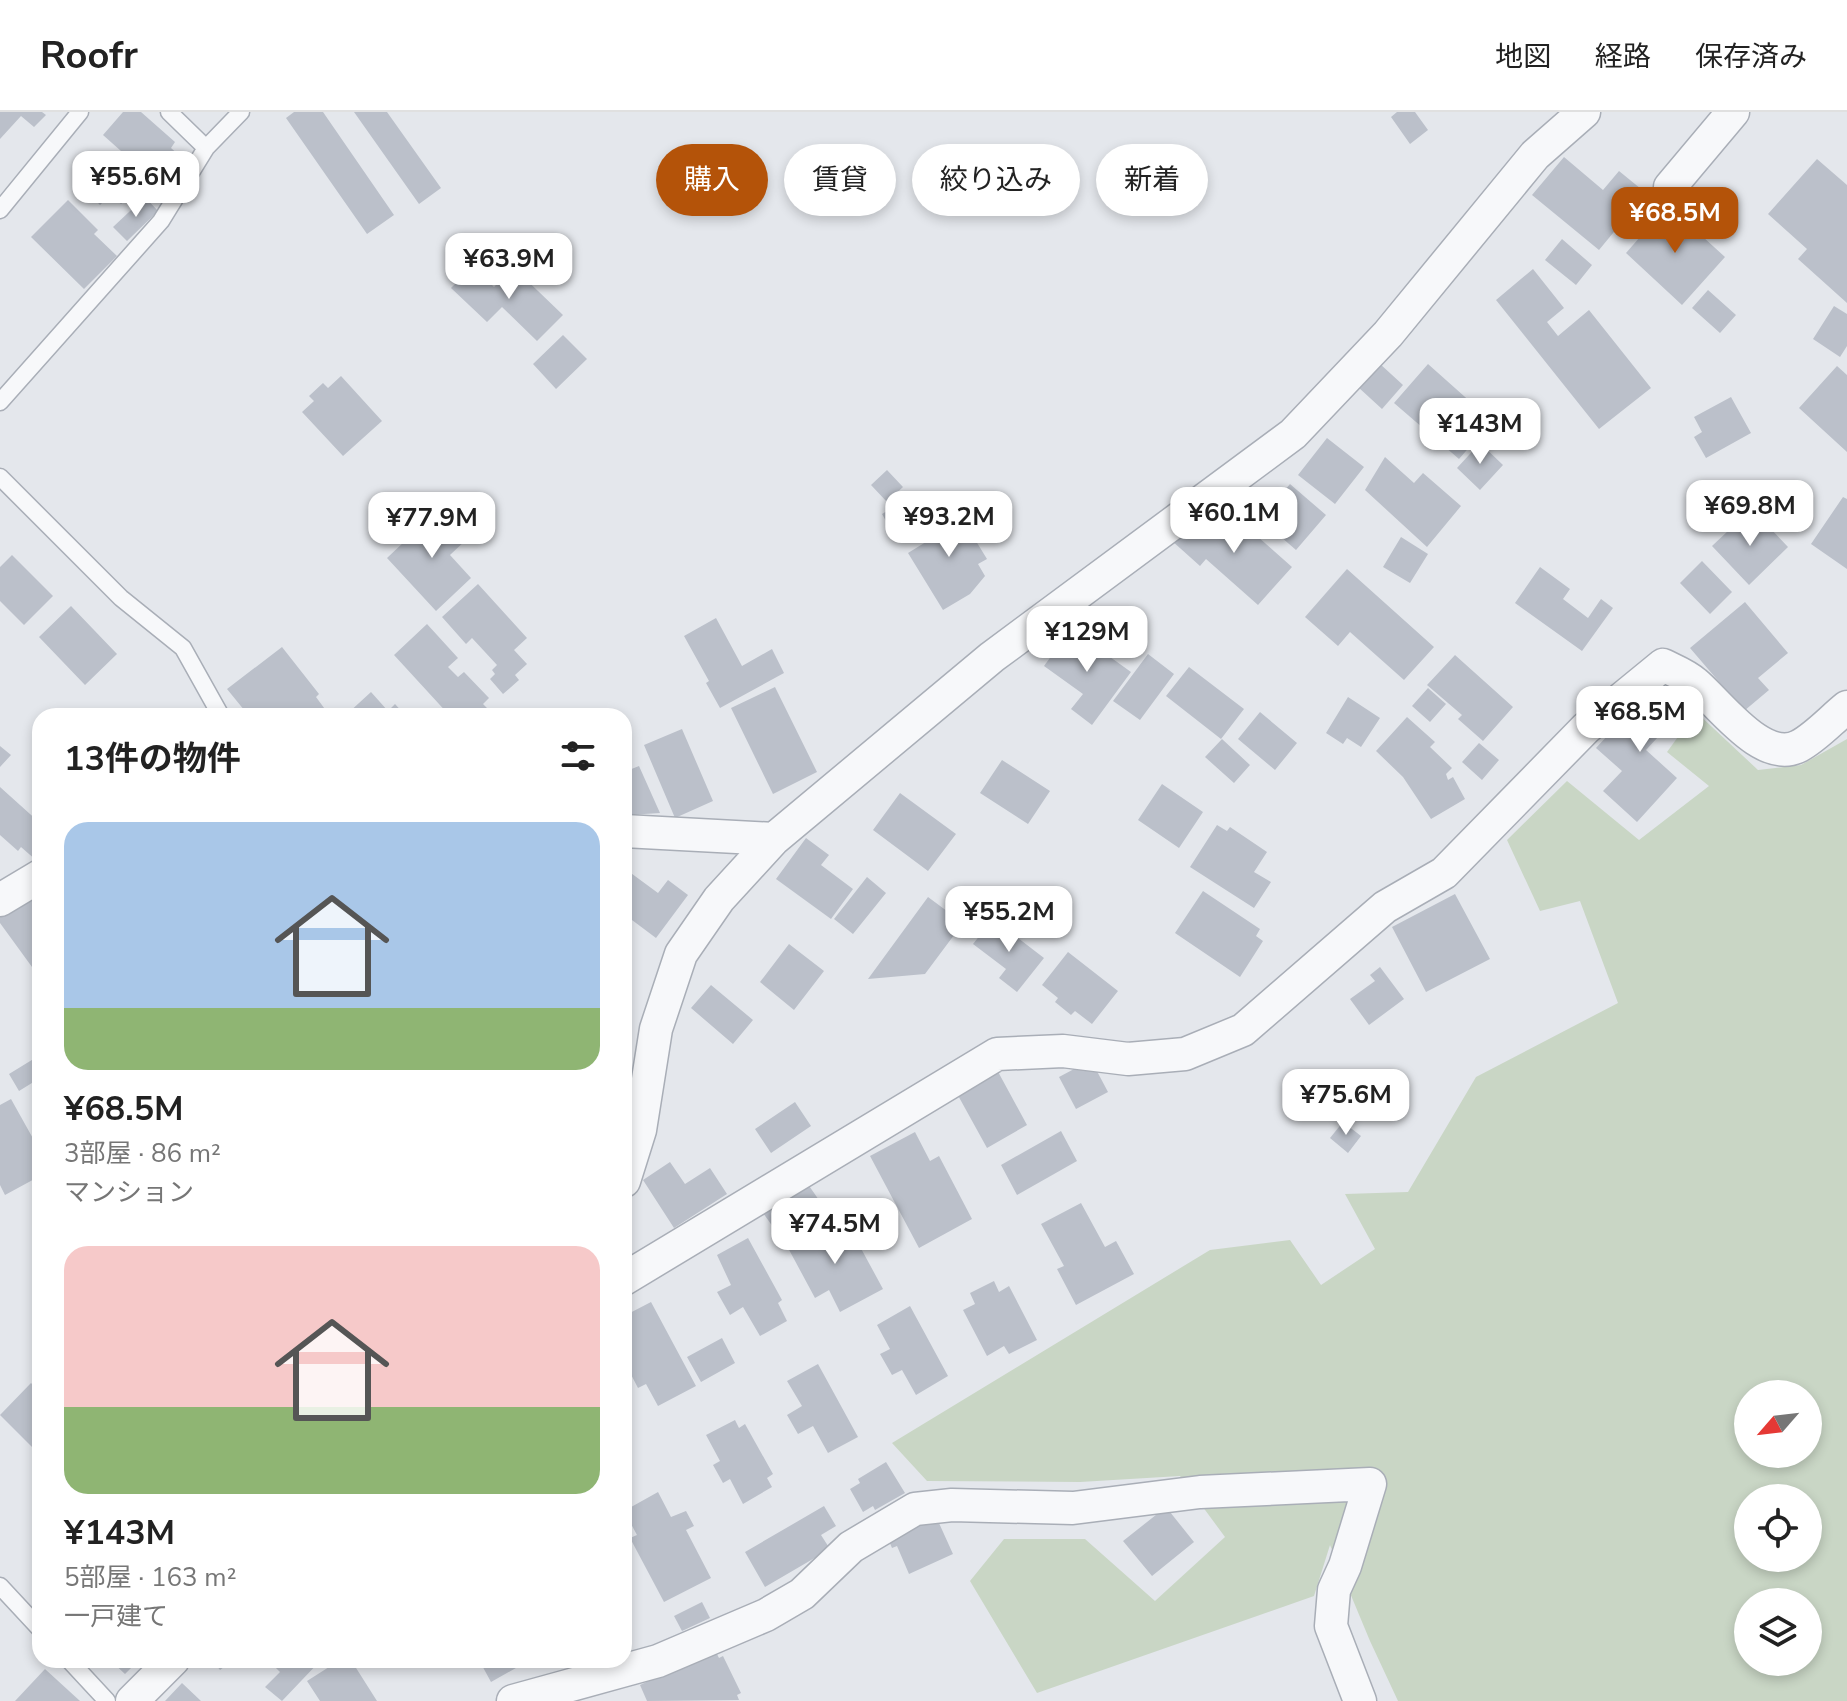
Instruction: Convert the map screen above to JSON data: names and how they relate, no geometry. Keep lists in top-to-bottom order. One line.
{"north":"bottom left","page":{"header":"Roofr","nav":["地図","経路","保存済み"],"chip":["購入","賃貸","絞り込み","新着"],"price":["¥55.6M","¥68.5M","¥63.9M","¥143M","¥69.8M","¥60.1M","¥93.2M","¥77.9M","¥129M","¥68.5M","¥55.2M","¥75.6M","¥74.5M"],"heading":"13件の物件","list":[{"name":"¥68.5M","note":"3部屋 · 86 m² · マンション"},{"name":"¥143M","note":"5部屋 · 163 m² · 一戸建て"}]}}
